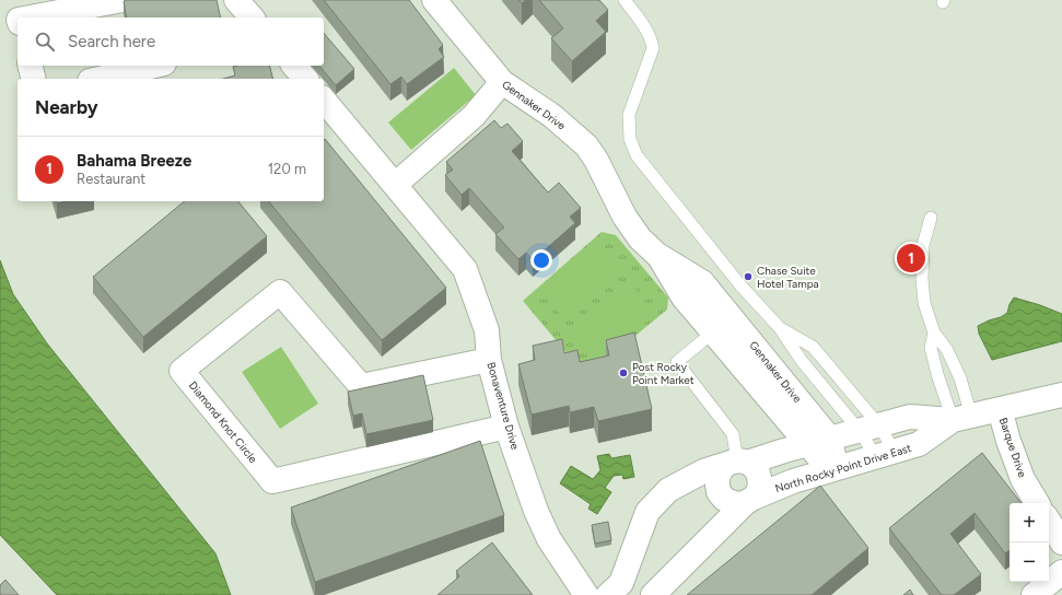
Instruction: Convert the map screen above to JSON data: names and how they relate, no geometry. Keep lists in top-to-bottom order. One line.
{"streets":{"street":["Gennaker Drive","Bonaventure Drive","Diamond Knot Circle","Barque Drive","North Rocky Point Drive East"]},"crossings":[["Gennaker Drive","North Rocky Point Drive East"],["Bonaventure Drive","Diamond Knot Circle"],["Barque Drive","North Rocky Point Drive East"]],"places":["Chase Suite Hotel Tampa","Post Rocky Point Market"],"page":{"search":"Search here","heading":"Nearby","list":[{"mark":"1","name":"Bahama Breeze","note":"Restaurant","value":"120 m"}],"pins":"1","map_buttons":["+","−"]}}
